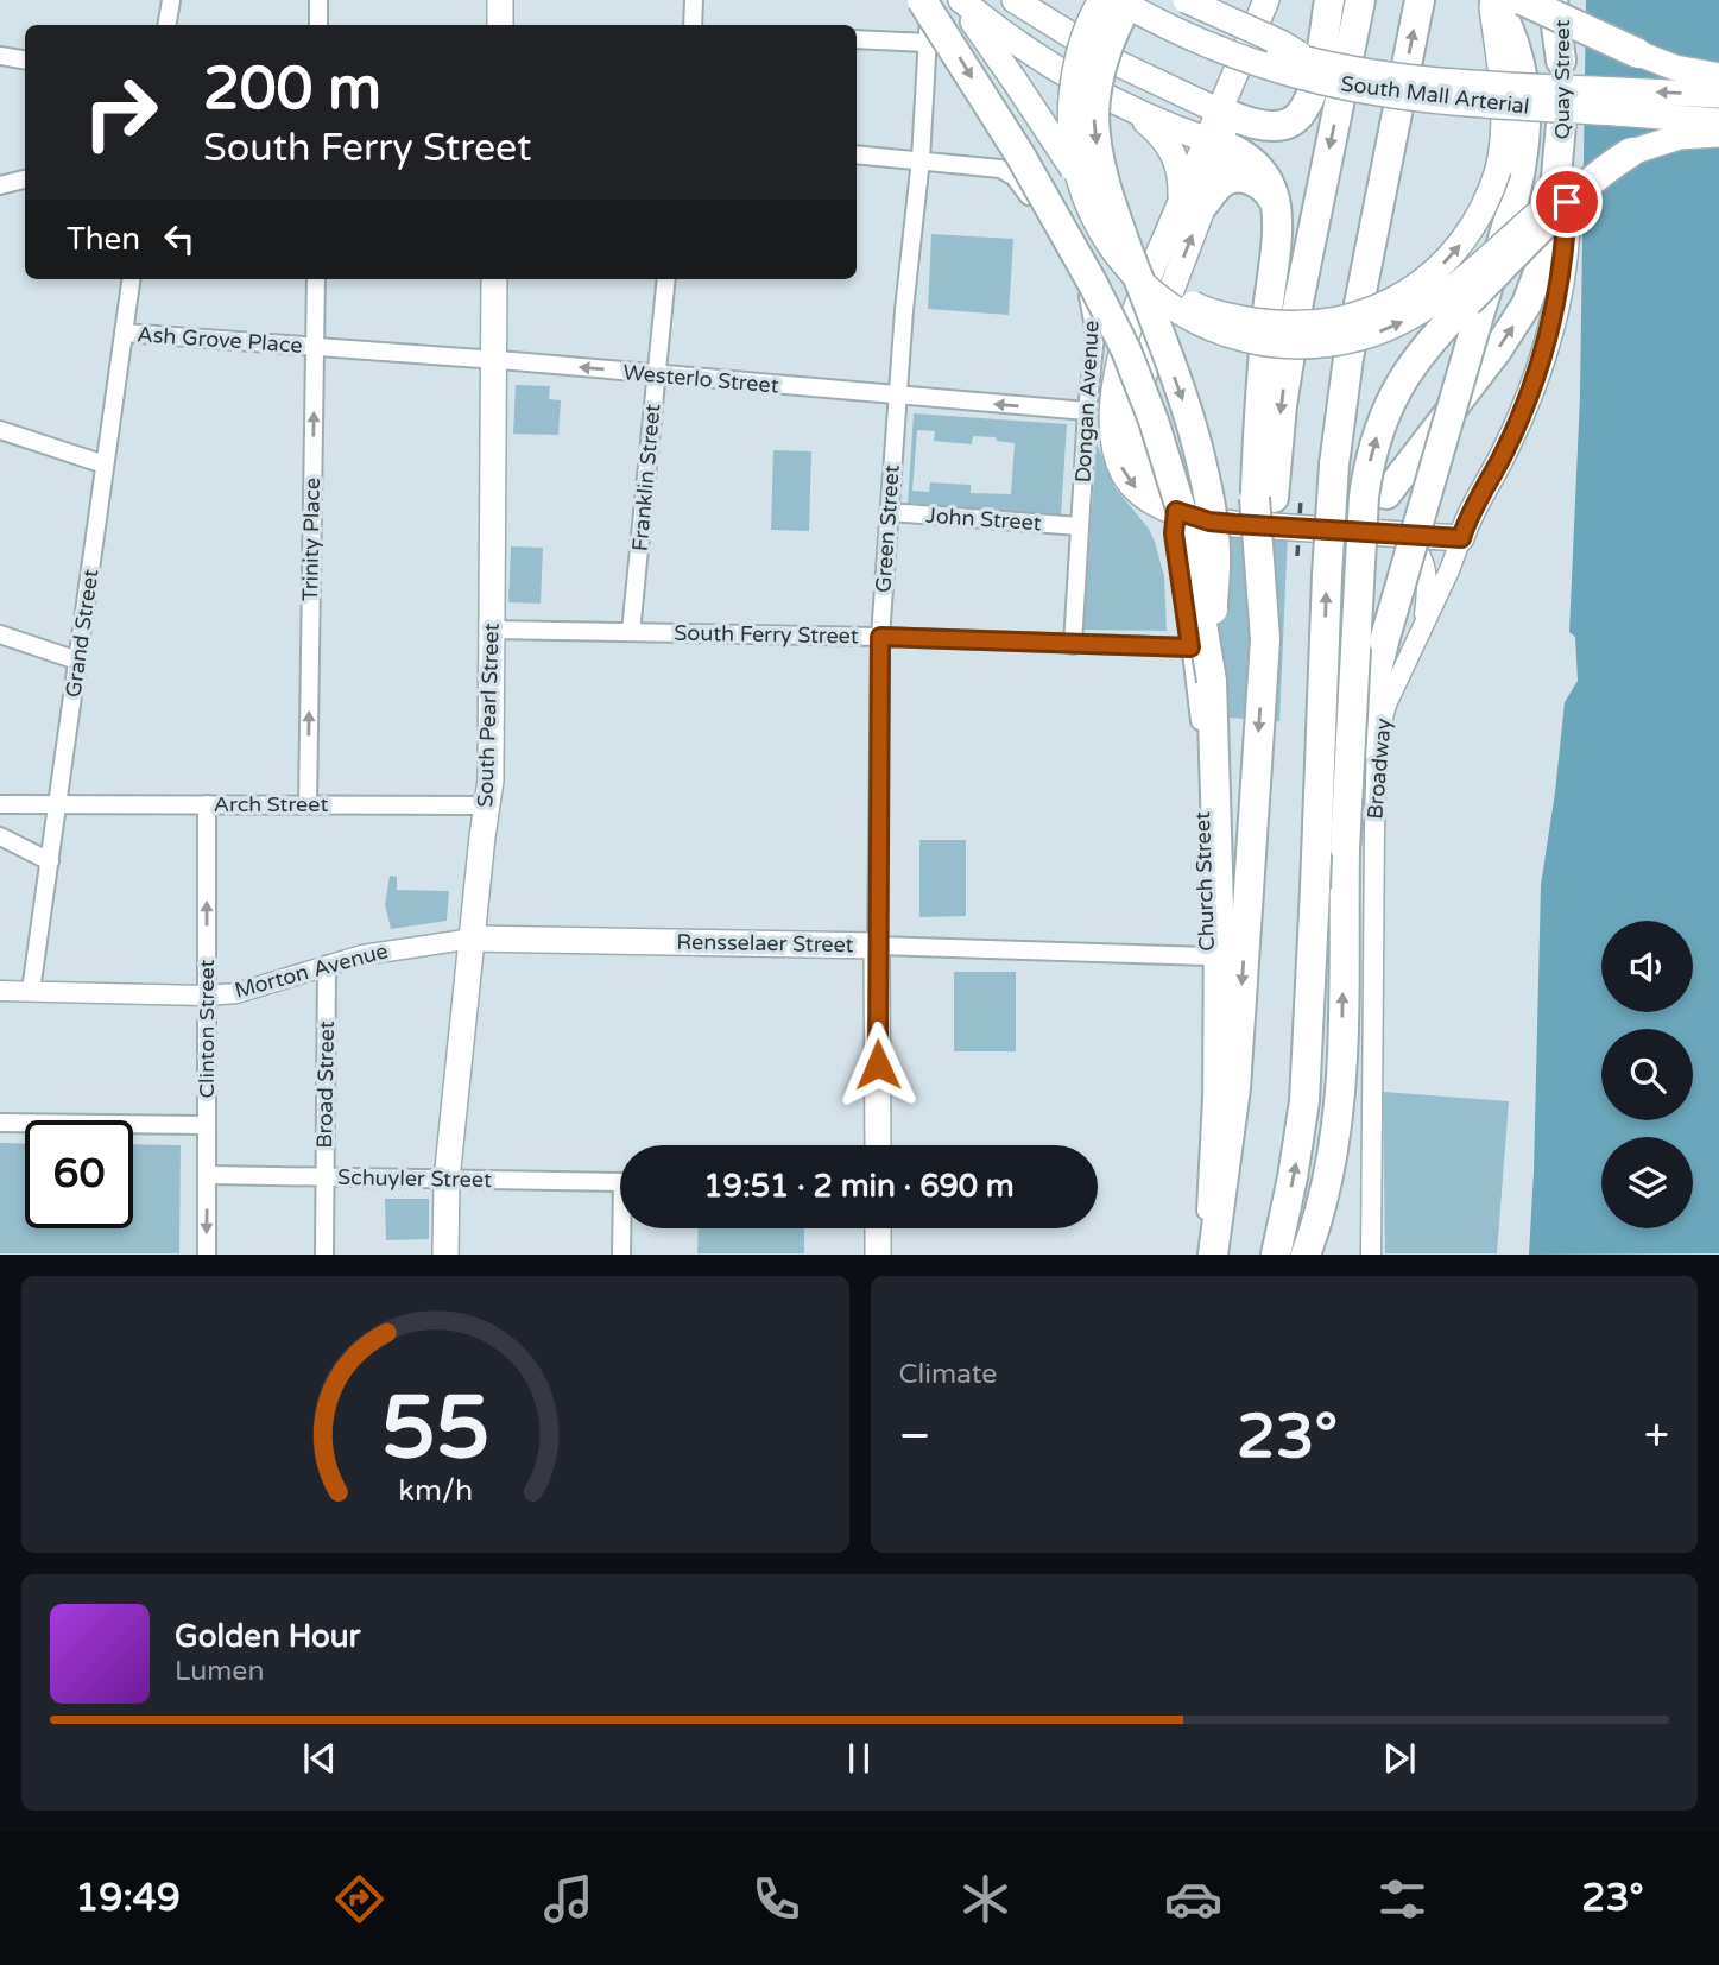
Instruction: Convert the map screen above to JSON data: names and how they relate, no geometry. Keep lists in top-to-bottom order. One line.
{"streets":{"main road":["Quay Street","South Mall Arterial","Green Street","South Pearl Street","Rensselaer Street"],"street":["Ash Grove Place","Westerlo Street","Dongan Avenue","Franklin Street","John Street","Trinity Place","Grand Street","South Ferry Street","Broadway","Arch Street","Church Street","Morton Avenue","Clinton Street","Broad Street","Schuyler Street"]},"crossings":[["Quay Street","Broadway"],["Ash Grove Place","Westerlo Street"],["Ash Grove Place","Trinity Place"],["Ash Grove Place","Grand Street"],["Westerlo Street","Dongan Avenue"],["Westerlo Street","Franklin Street"],["Westerlo Street","Green Street"],["Westerlo Street","Trinity Place"],["Westerlo Street","South Pearl Street"],["Dongan Avenue","John Street"],["Dongan Avenue","Green Street"],["Dongan Avenue","South Ferry Street"],["Franklin Street","South Ferry Street"],["John Street","Green Street"],["Green Street","South Ferry Street"],["Green Street","Rensselaer Street"],["Trinity Place","Arch Street"],["Grand Street","Arch Street"],["Grand Street","Morton Avenue"],["South Ferry Street","South Pearl Street"],["South Ferry Street","Church Street"],["South Pearl Street","Arch Street"],["South Pearl Street","Rensselaer Street"],["South Pearl Street","Morton Avenue"],["South Pearl Street","Schuyler Street"],["Arch Street","Clinton Street"],["Church Street","Rensselaer Street"],["Rensselaer Street","Morton Avenue"],["Morton Avenue","Clinton Street"],["Morton Avenue","Broad Street"],["Clinton Street","Schuyler Street"],["Broad Street","Schuyler Street"]],"one_way":["Westerlo Street","Trinity Place"],"page":{"turn":["200 m","South Ferry Street"],"then":"Then","limit":"60","trip":"19:51 · 2 min · 690 m","tile":"Climate","heat":["−","23°","+"],"song":["Golden Hour","Lumen"],"tabs":["19:49","23°"],"gauge":["55","km/h"]}}
